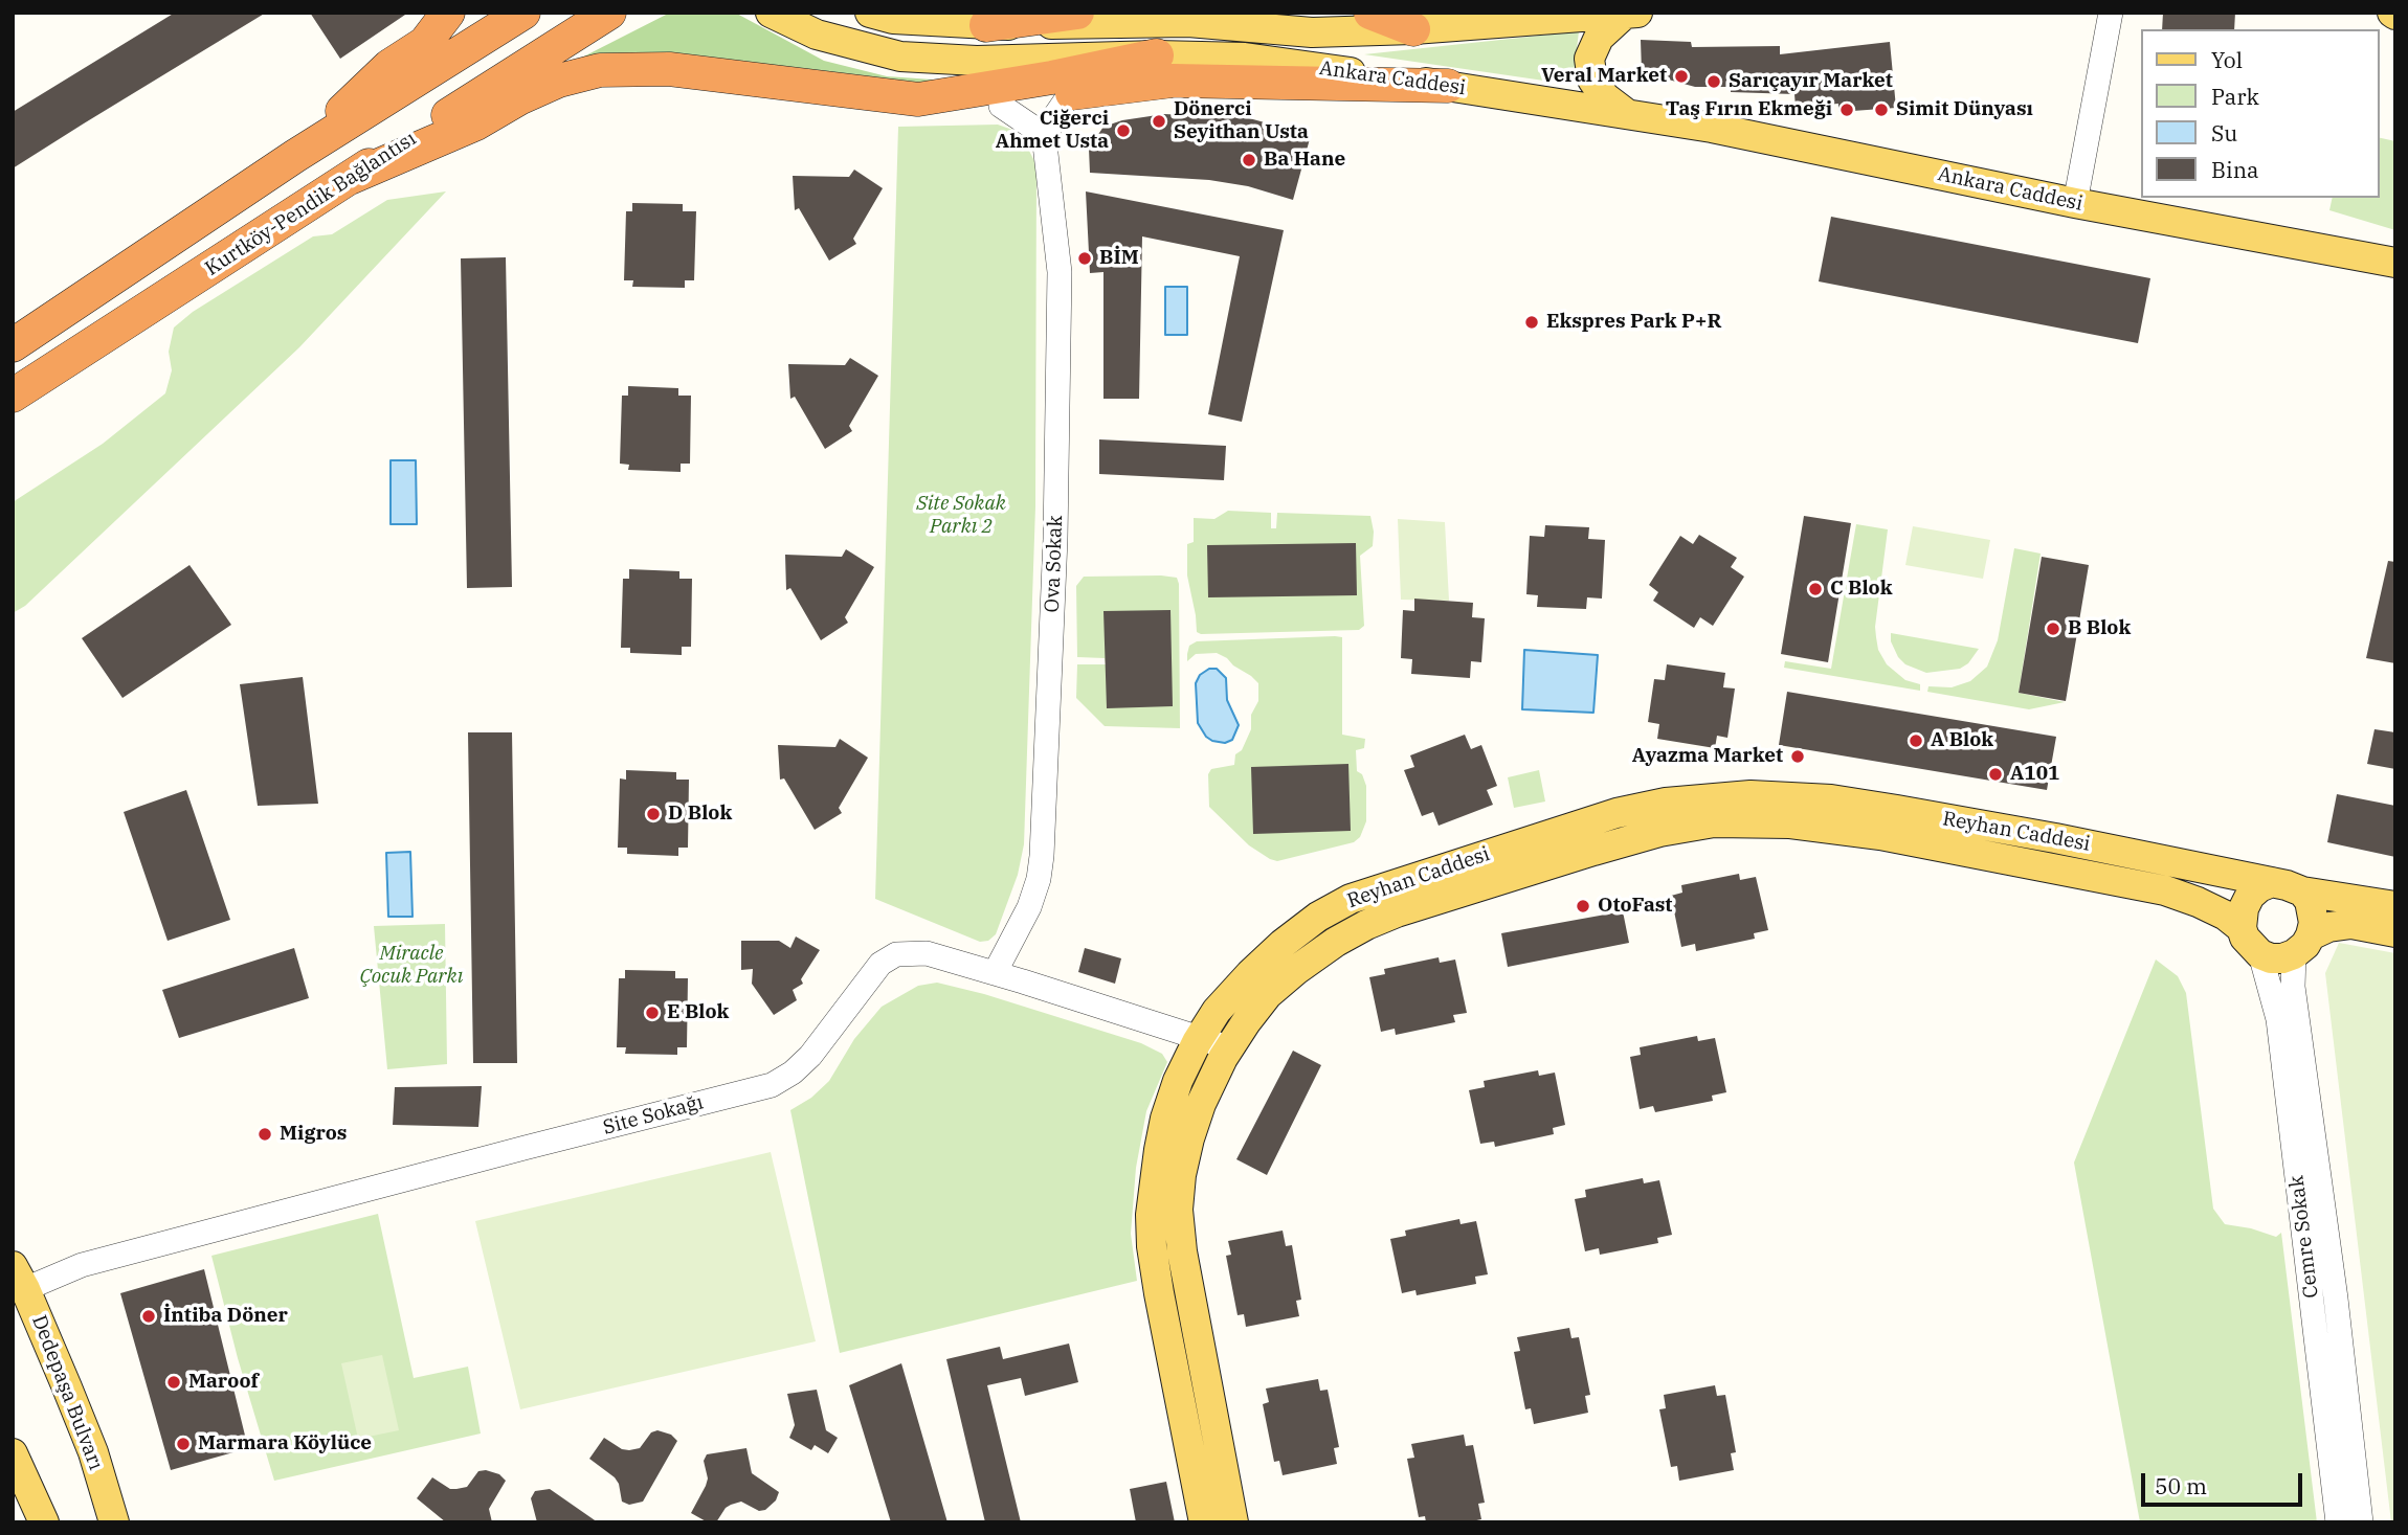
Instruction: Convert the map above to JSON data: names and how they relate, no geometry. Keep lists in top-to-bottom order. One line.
{"streets":{"highway":["Kurtköy-Pendik Bağlantısı"],"main road":["Ankara Caddesi","Reyhan Caddesi","Dedepaşa Bulvarı"],"street":["Ova Sokak","Site Sokağı","Cemre Sokak"]},"crossings":[["Ova Sokak","Site Sokağı"],["Reyhan Caddesi","Site Sokağı"],["Reyhan Caddesi","Cemre Sokak"],["Site Sokağı","Dedepaşa Bulvarı"]],"parks":["Site Sokak Parkı 2","Miracle Çocuk Parkı"],"places":["Veral Market","Sarıçayır Market","Taş Fırın Ekmeği","Simit Dünyası","Dönerci Seyithan Usta","Ciğerci Ahmet Usta","Ba Hane","BİM","Ekspres Park P+R","C Blok","B Blok","A Blok","Ayazma Market","A101","D Blok","OtoFast","E Blok","Migros","İntiba Döner","Maroof","Marmara Köylüce"],"legend":["Yol","Park","Su","Bina"],"scale_bar":"50 m"}
